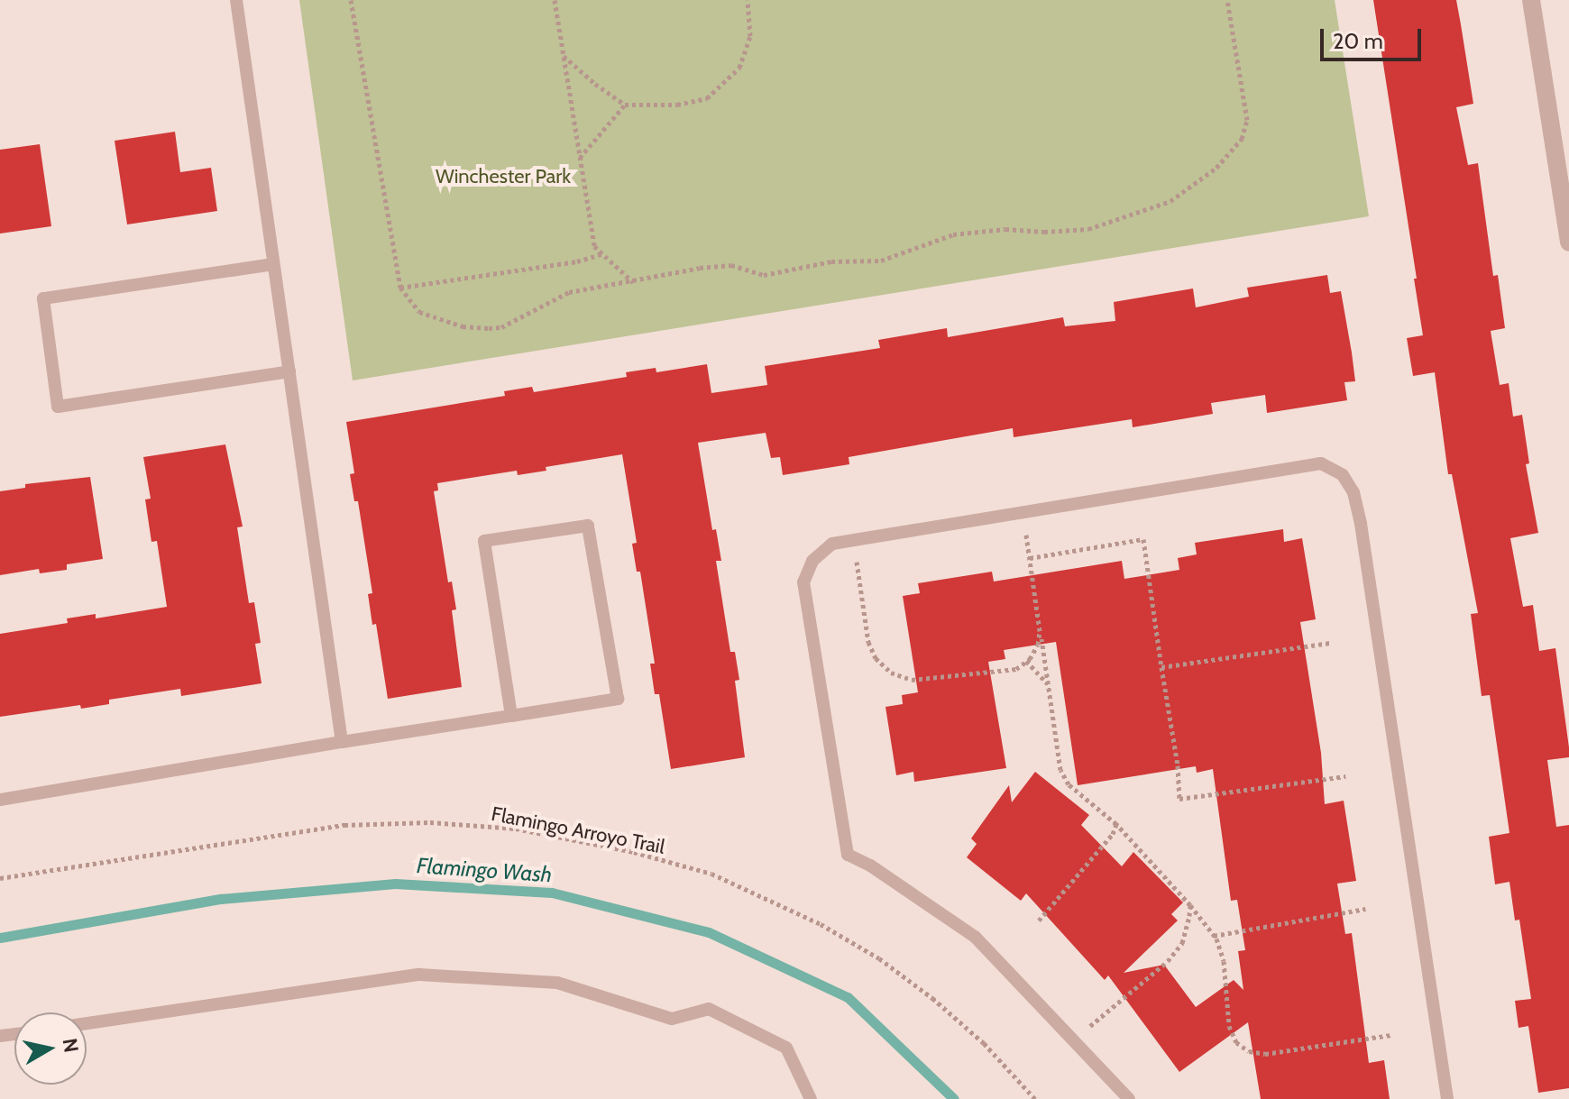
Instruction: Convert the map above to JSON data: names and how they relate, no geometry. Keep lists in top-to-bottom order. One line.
{"streets":{"path":["Flamingo Arroyo Trail"]},"water":["Flamingo Wash"],"parks":["Winchester Park"],"scale_bar":"20 m","north":"right"}
